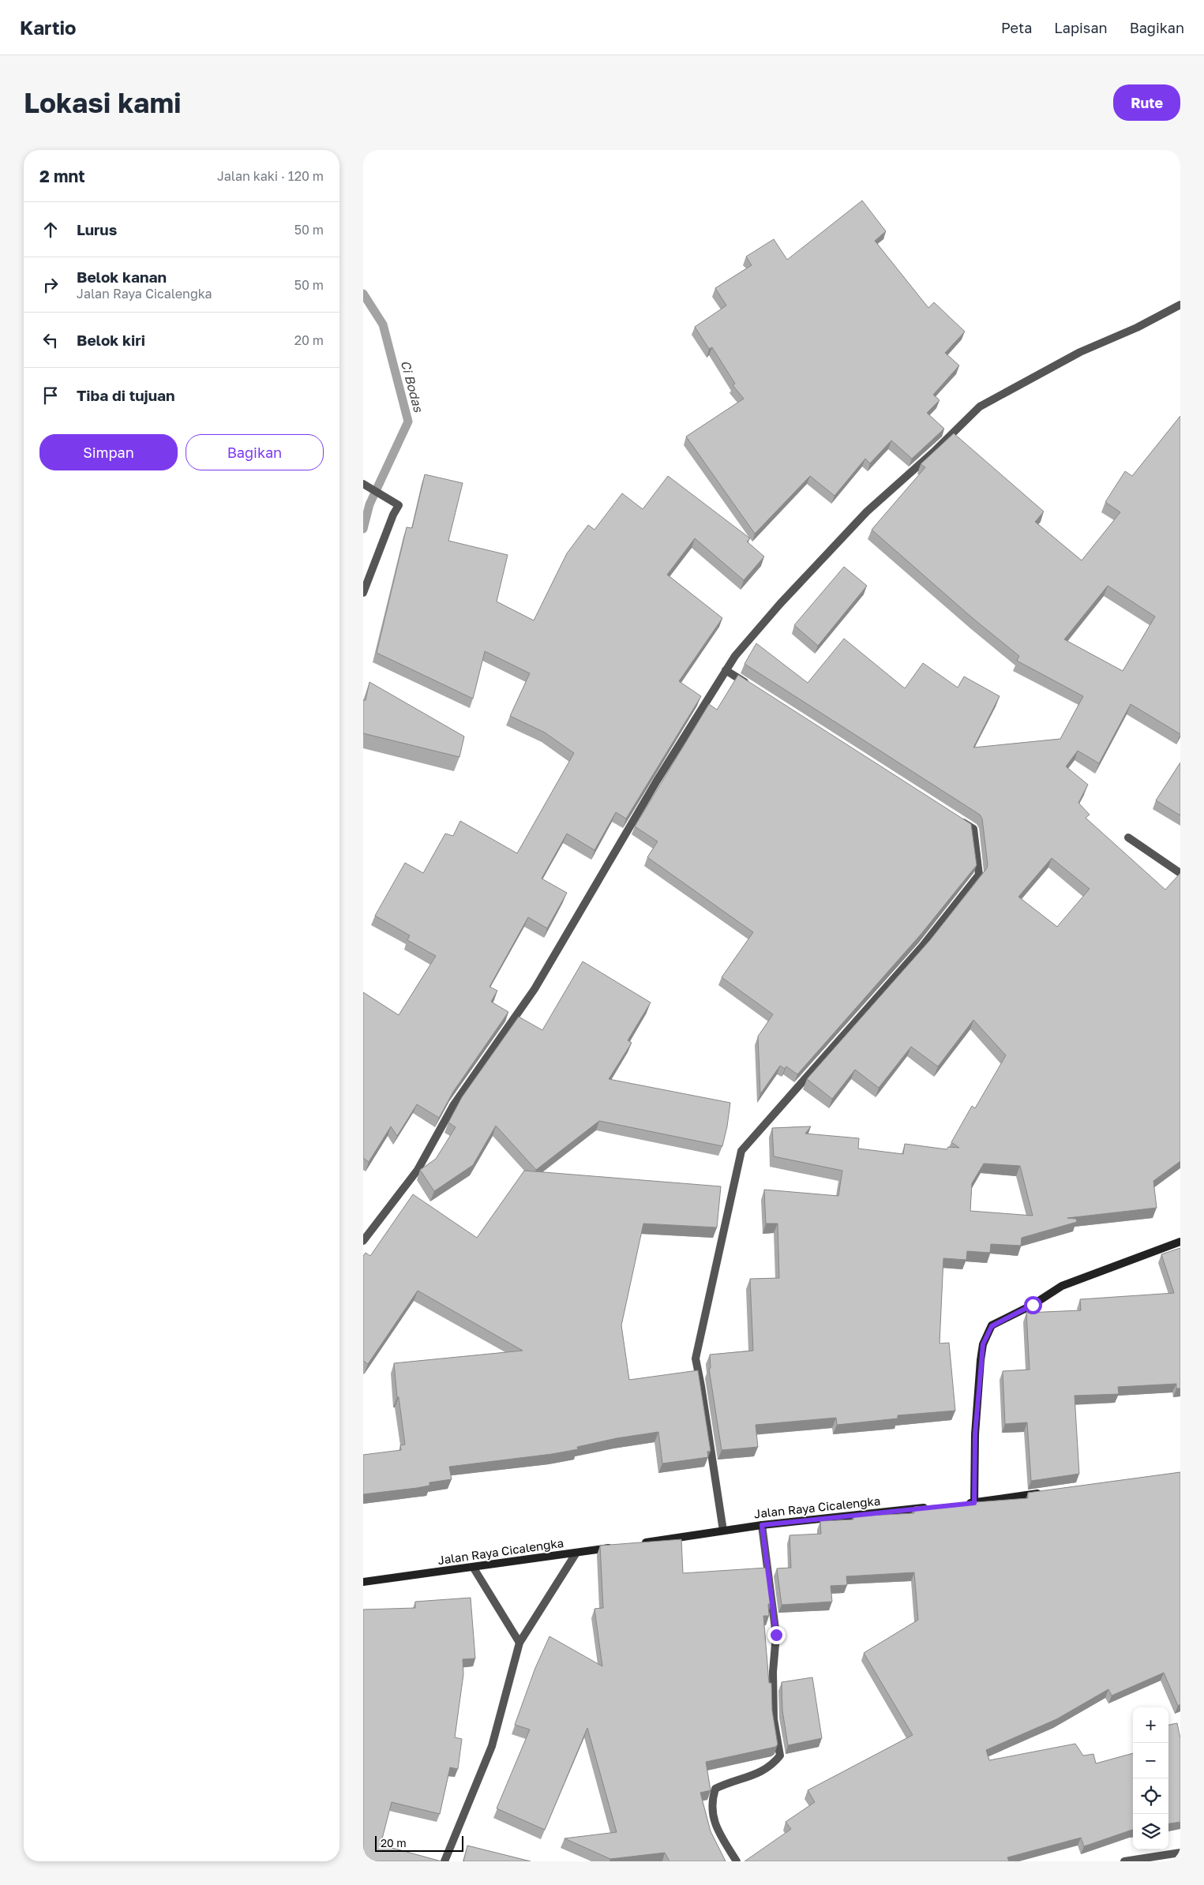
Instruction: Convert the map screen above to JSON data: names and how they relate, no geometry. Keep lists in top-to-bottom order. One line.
{"streets":{"main road":["Jalan Raya Cicalengka"]},"water":["Ci Bodas"],"scale_bar":"20 m","page":{"header":"Kartio","nav":["Peta","Lapisan","Bagikan"],"buttons":["Rute",["Simpan","Bagikan"]],"title":"Lokasi kami","heading":["2 mnt","Jalan kaki · 120 m"],"list":[["Lurus","50 m"],["Belok kanan","Jalan Raya Cicalengka","50 m"],["Belok kiri","20 m"],"Tiba di tujuan"],"map_buttons":["+","−"],"scale":"20 m"}}
